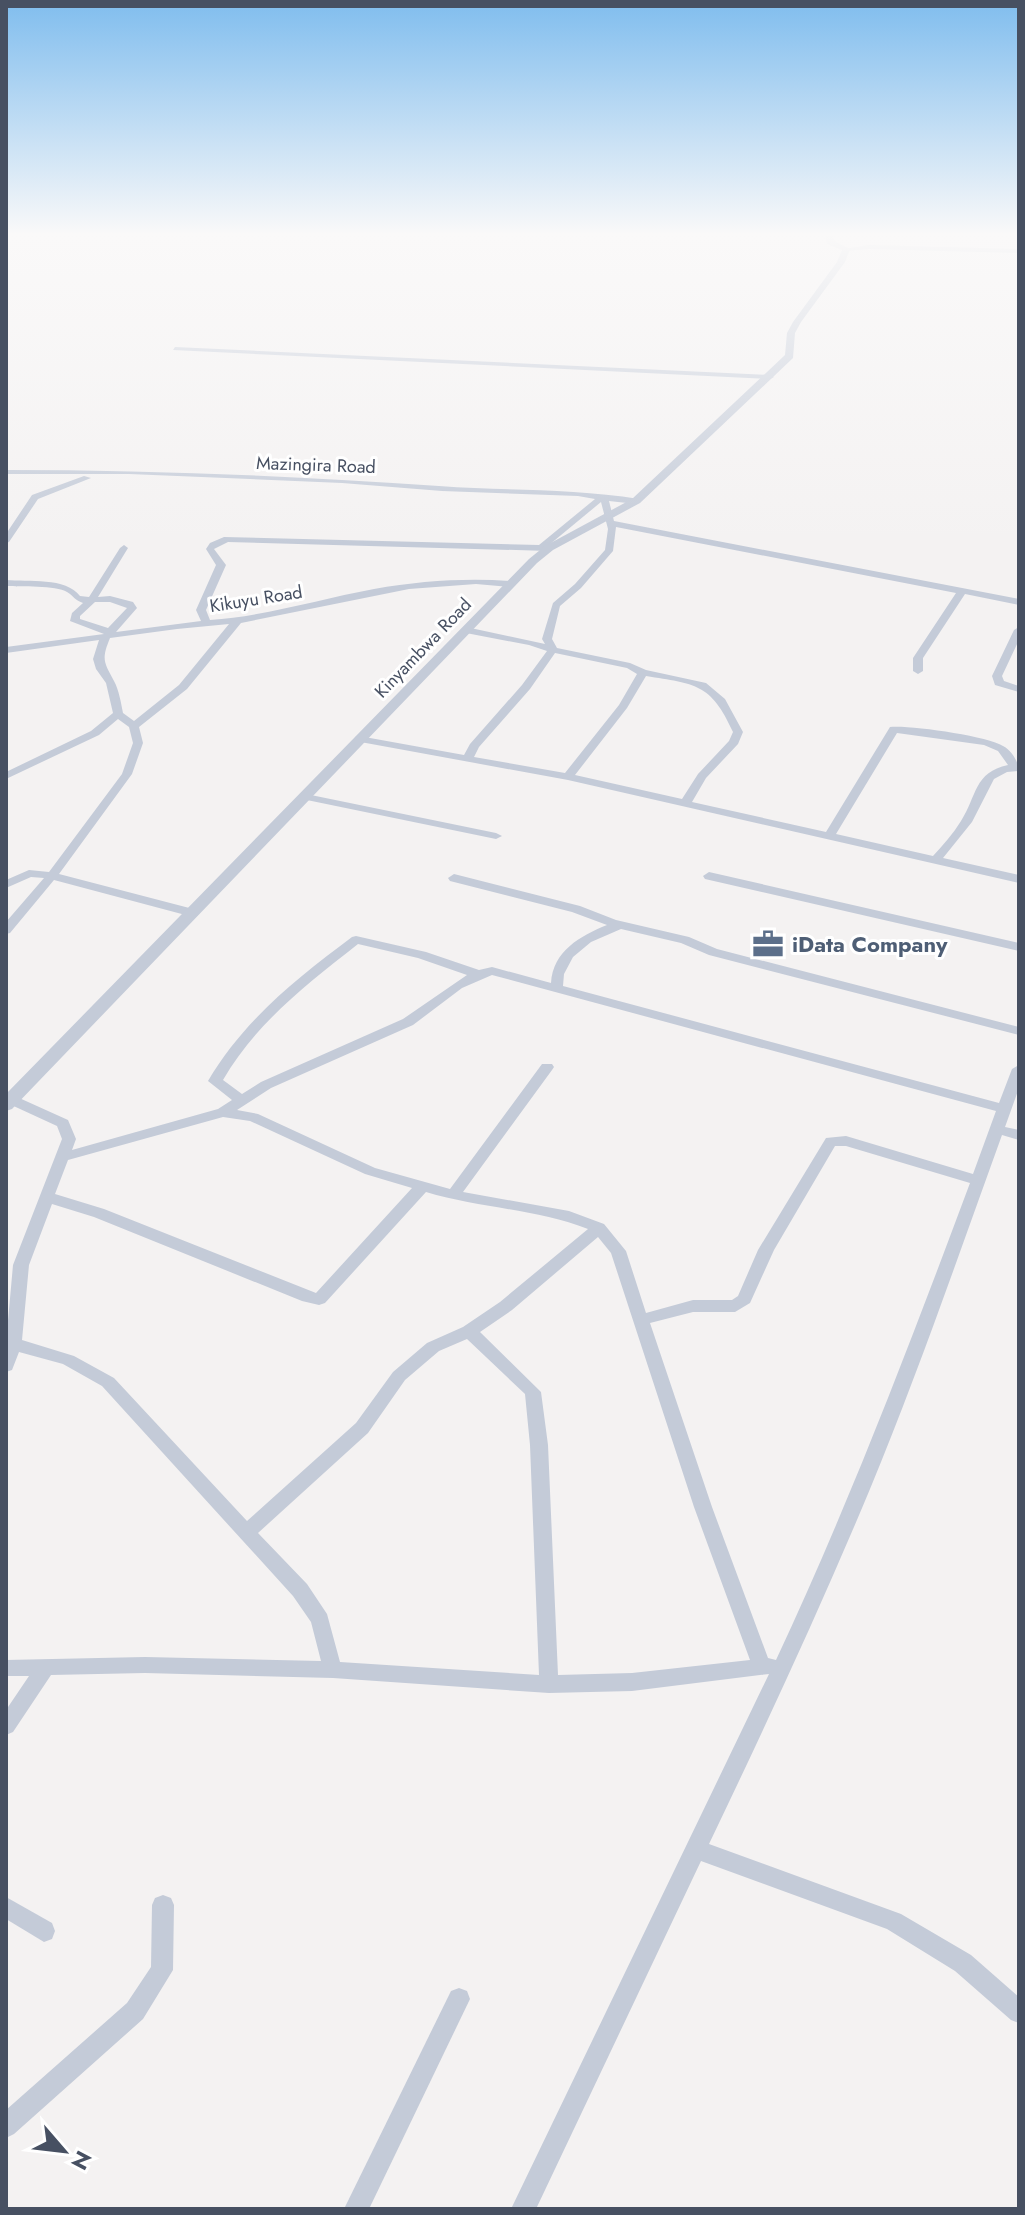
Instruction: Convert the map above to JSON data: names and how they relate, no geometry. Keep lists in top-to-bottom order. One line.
{"streets":{"street":["Mazingira Road","Kikuyu Road","Kinyambwa Road"]},"crossings":[["Mazingira Road","Kinyambwa Road"],["Kikuyu Road","Kinyambwa Road"]],"places":{"office":["iData Company"]},"north":"bottom right"}
